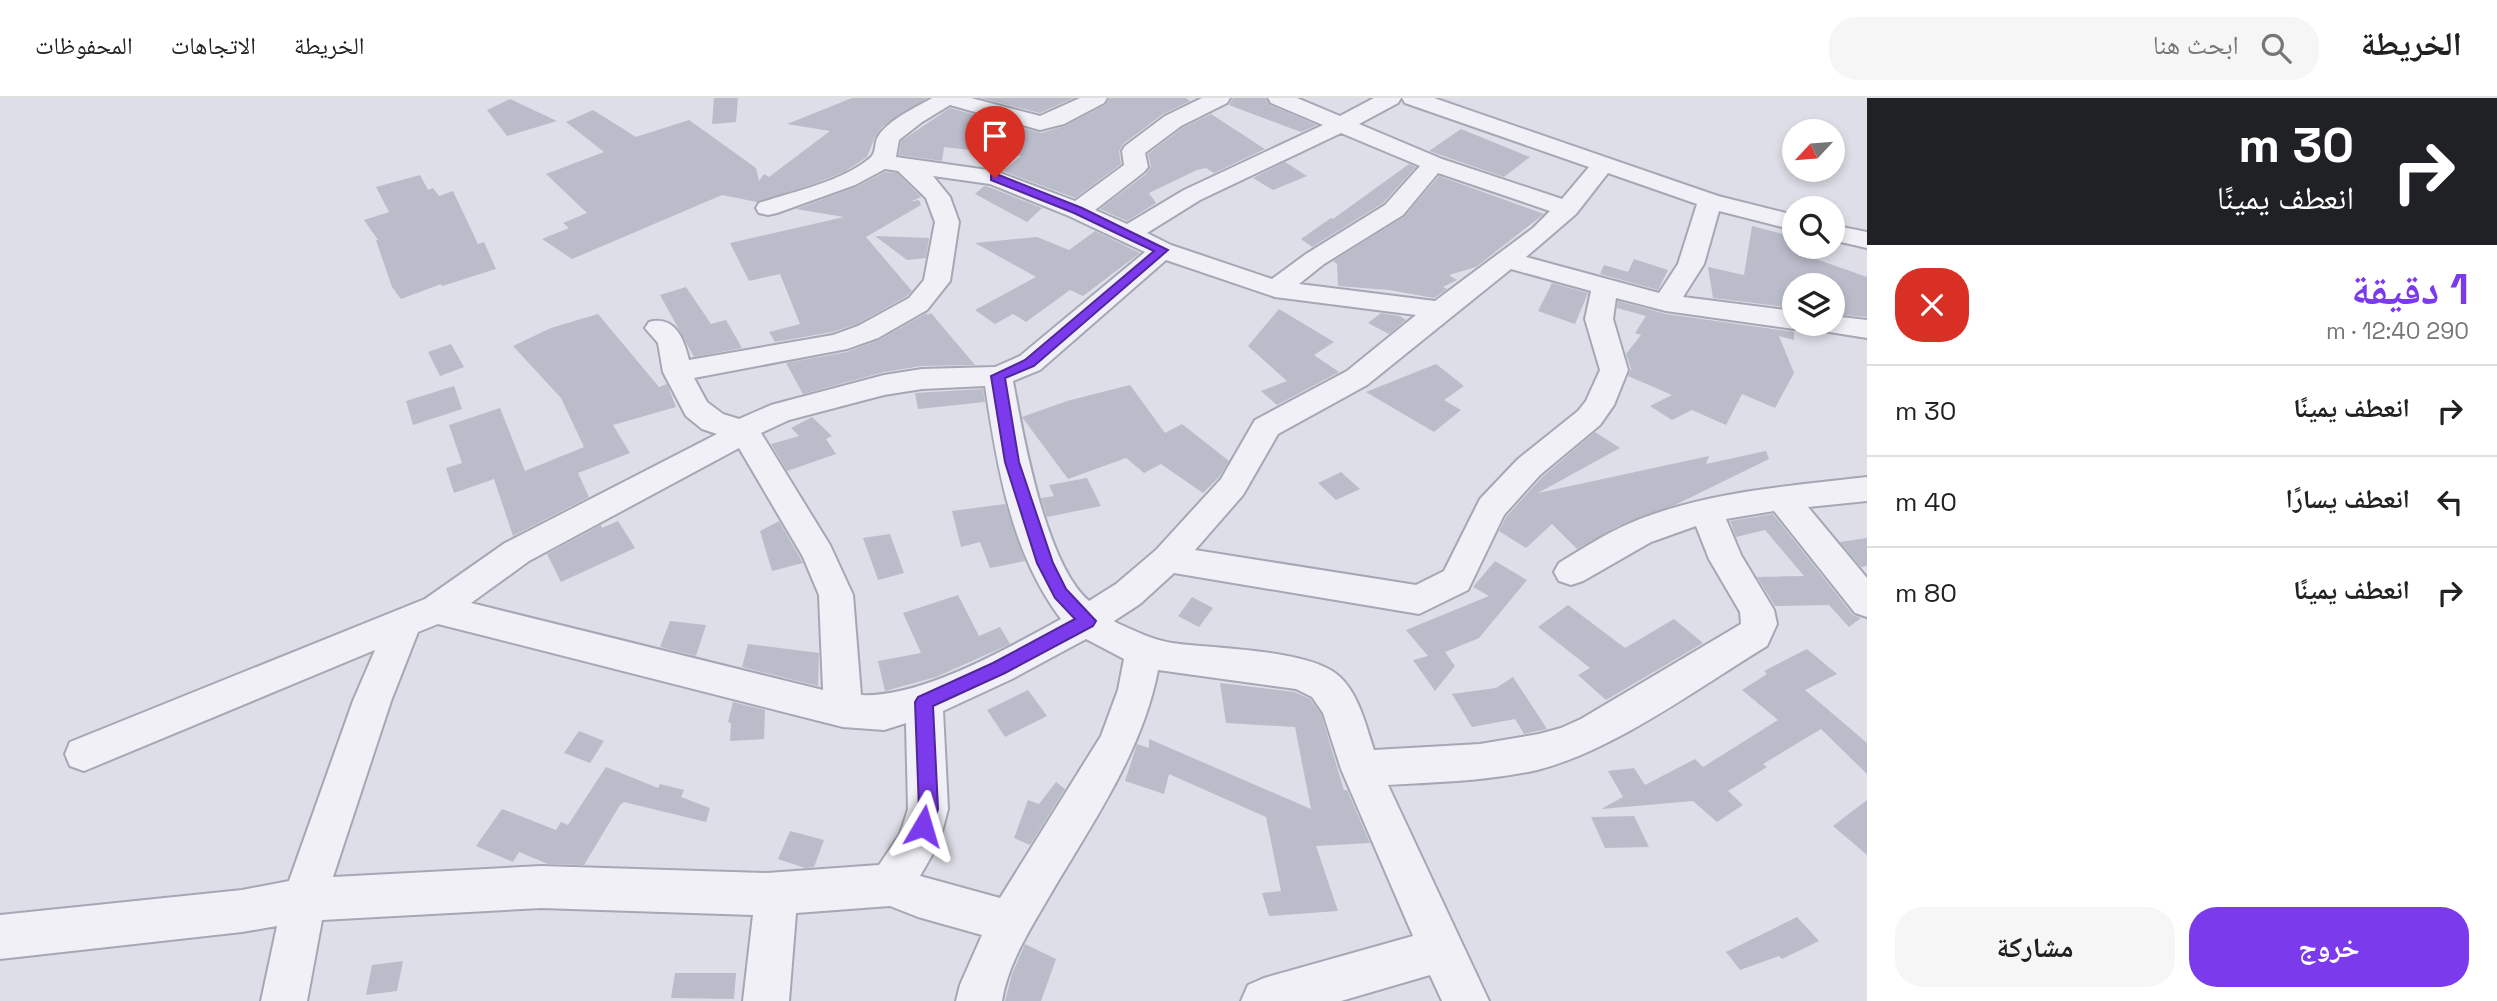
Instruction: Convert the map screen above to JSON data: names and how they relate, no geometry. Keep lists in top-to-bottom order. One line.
{"north":"bottom left","page":{"header":"الخريطة","search":"ابحث هنا","nav":["الخريطة","الاتجاهات","المحفوظات"],"turn":["30 m","انعطف يمينًا"],"heading":["1 دقيقة","290 m · 12:40"],"list":[{"name":"انعطف يمينًا","value":"30 m"},{"name":"انعطف يسارًا","value":"40 m"},{"name":"انعطف يمينًا","value":"80 m"}],"buttons":["خروج","مشاركة"]}}
